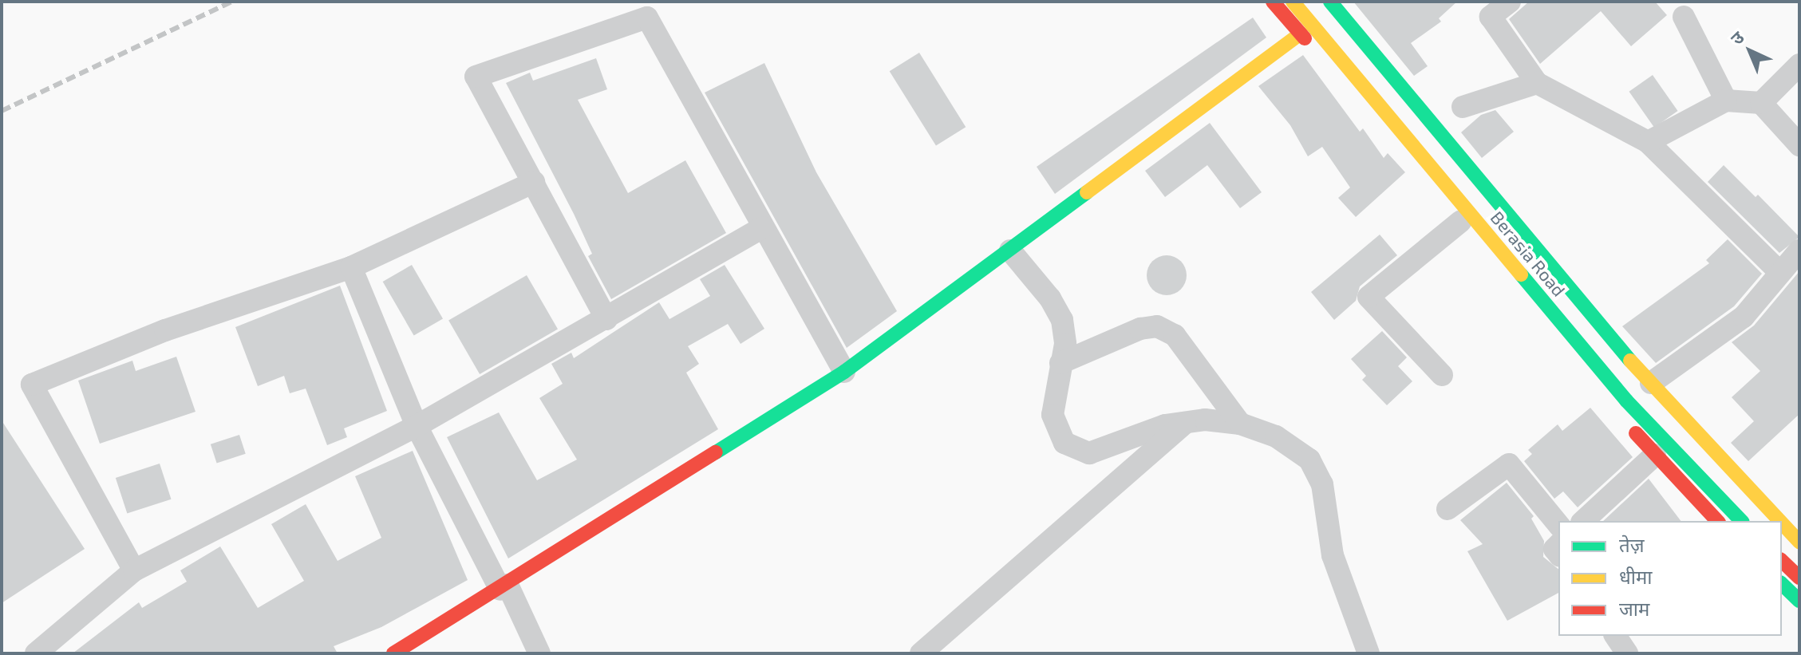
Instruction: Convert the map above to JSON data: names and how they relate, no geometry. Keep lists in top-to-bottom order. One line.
{"streets":{"street":["Berasia Road"]},"legend":["तेज़","धीमा","जाम"],"north":"top left"}
